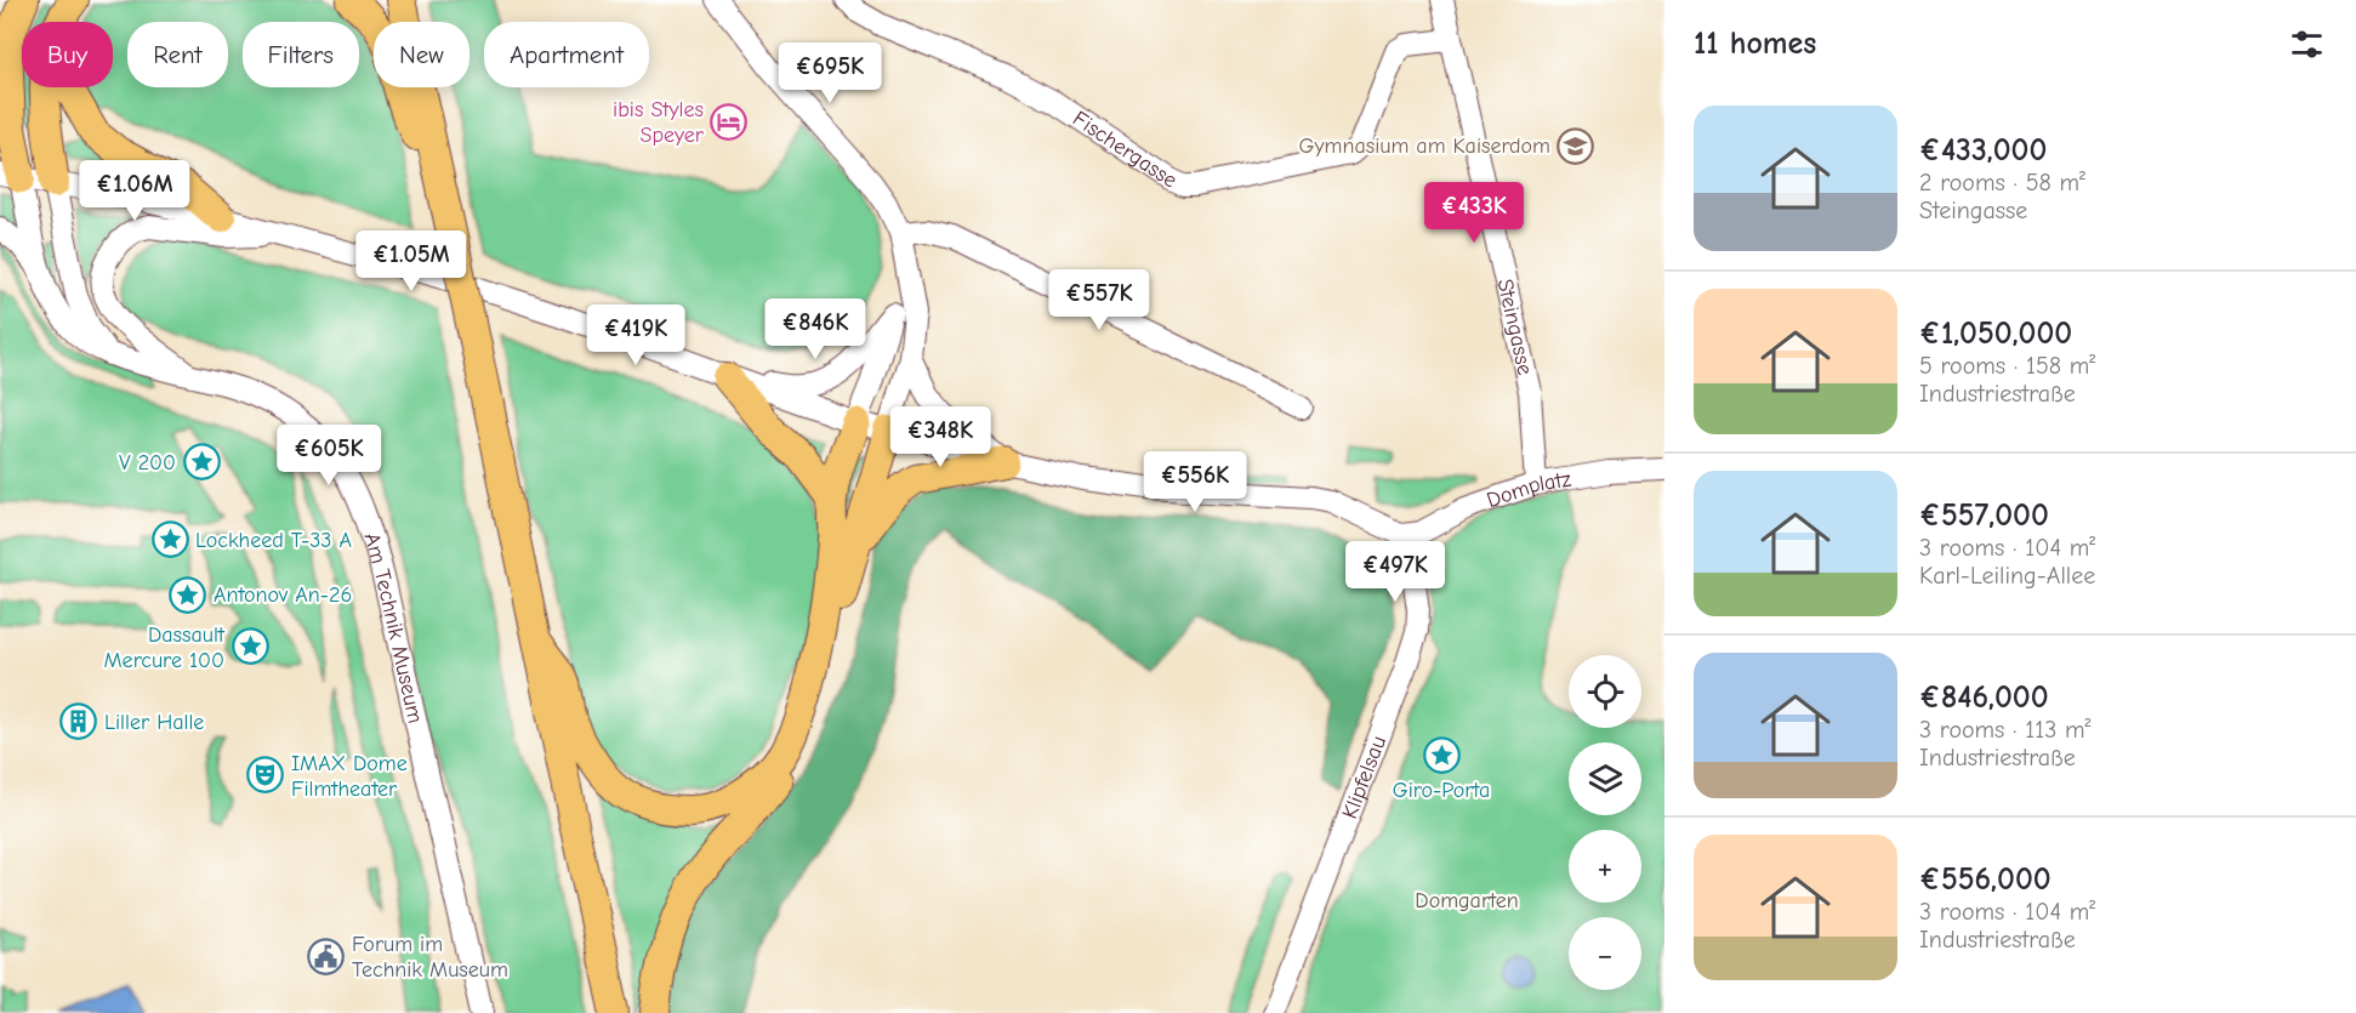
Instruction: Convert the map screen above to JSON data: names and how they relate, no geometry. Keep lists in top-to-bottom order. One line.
{"streets":{"street":["Fischergasse","Steingasse","Domplatz","Am Technik Museum","Klipfelsau"]},"crossings":[["Fischergasse","Steingasse"],["Steingasse","Domplatz"],["Domplatz","Klipfelsau"]],"parks":["Domgarten"],"places":{"hotel":["ibis Styles Speyer"],"school or university":["Gymnasium am Kaiserdom"],"place":["V 200","Lockheed T-33 A","Antonov An-26","Dassault Mercure 100","Giro-Porta"],"building":["Liller Halle"],"theatre":["IMAX Dome Filmtheater"],"public building":["Forum im Technik Museum"]},"page":{"heading":"11 homes","chip":["Buy","Rent","Filters","New","Apartment"],"price":["€695K","€1.06M","€433K","€1.05M","€557K","€846K","€419K","€348K","€605K","€556K","€497K"],"list":[{"name":"€433,000","note":"2 rooms · 58 m² · Steingasse"},{"name":"€1,050,000","note":"5 rooms · 158 m² · Industriestraße"},{"name":"€557,000","note":"3 rooms · 104 m² · Karl-Leiling-Allee"},{"name":"€846,000","note":"3 rooms · 113 m² · Industriestraße"},{"name":"€556,000","note":"3 rooms · 104 m² · Industriestraße"}],"map_buttons":["+","−"]}}
